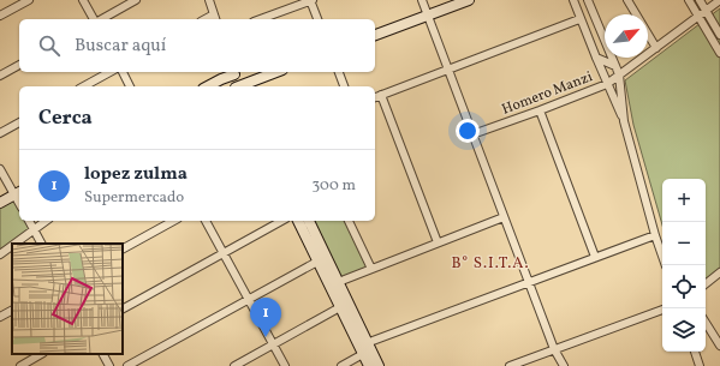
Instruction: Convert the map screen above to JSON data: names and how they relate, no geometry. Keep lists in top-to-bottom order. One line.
{"streets":{"street":["Homero Manzi"]},"districts":["B° S.I.T.A."],"north":"top right","page":{"search":"Buscar aquí","heading":"Cerca","list":[{"mark":"1","name":"lopez zulma","note":"Supermercado","value":"300 m"}],"map_buttons":["+","−"],"pins":"1"}}
